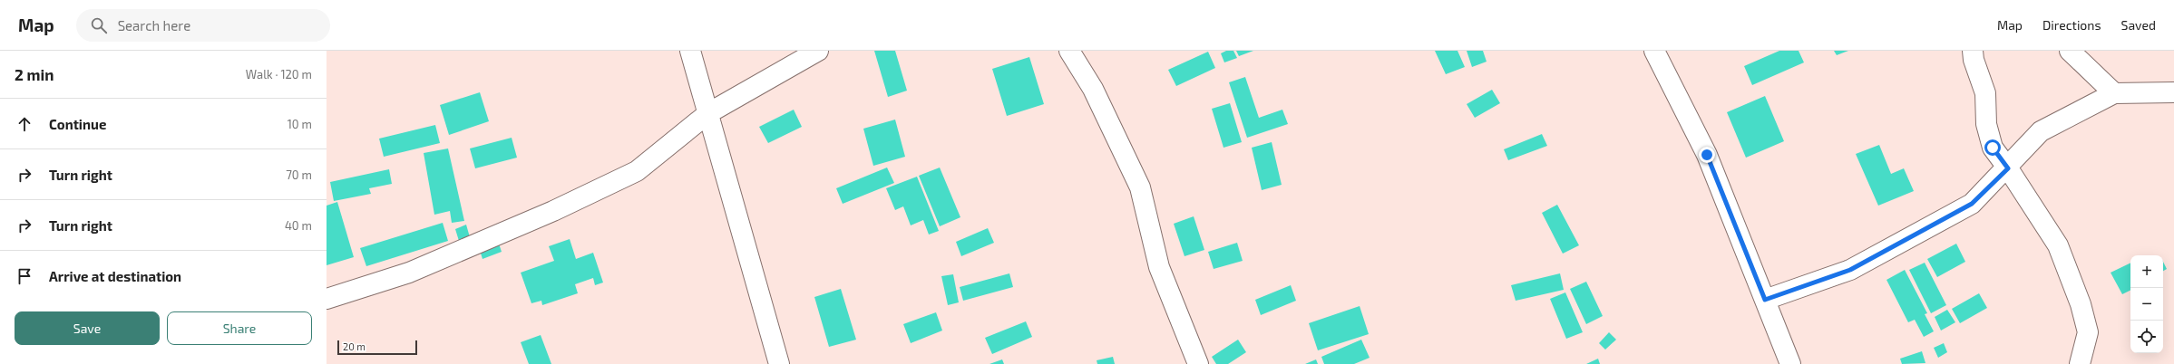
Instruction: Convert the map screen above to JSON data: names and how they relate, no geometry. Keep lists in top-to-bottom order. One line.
{"scale_bar":"20 m","page":{"header":"Map","search":"Search here","nav":["Map","Directions","Saved"],"heading":["2 min","Walk · 120 m"],"list":[["Continue","10 m"],["Turn right","70 m"],["Turn right","40 m"],"Arrive at destination"],"map_buttons":["+","−"],"buttons":["Save","Share"],"scale":"20 m"}}
